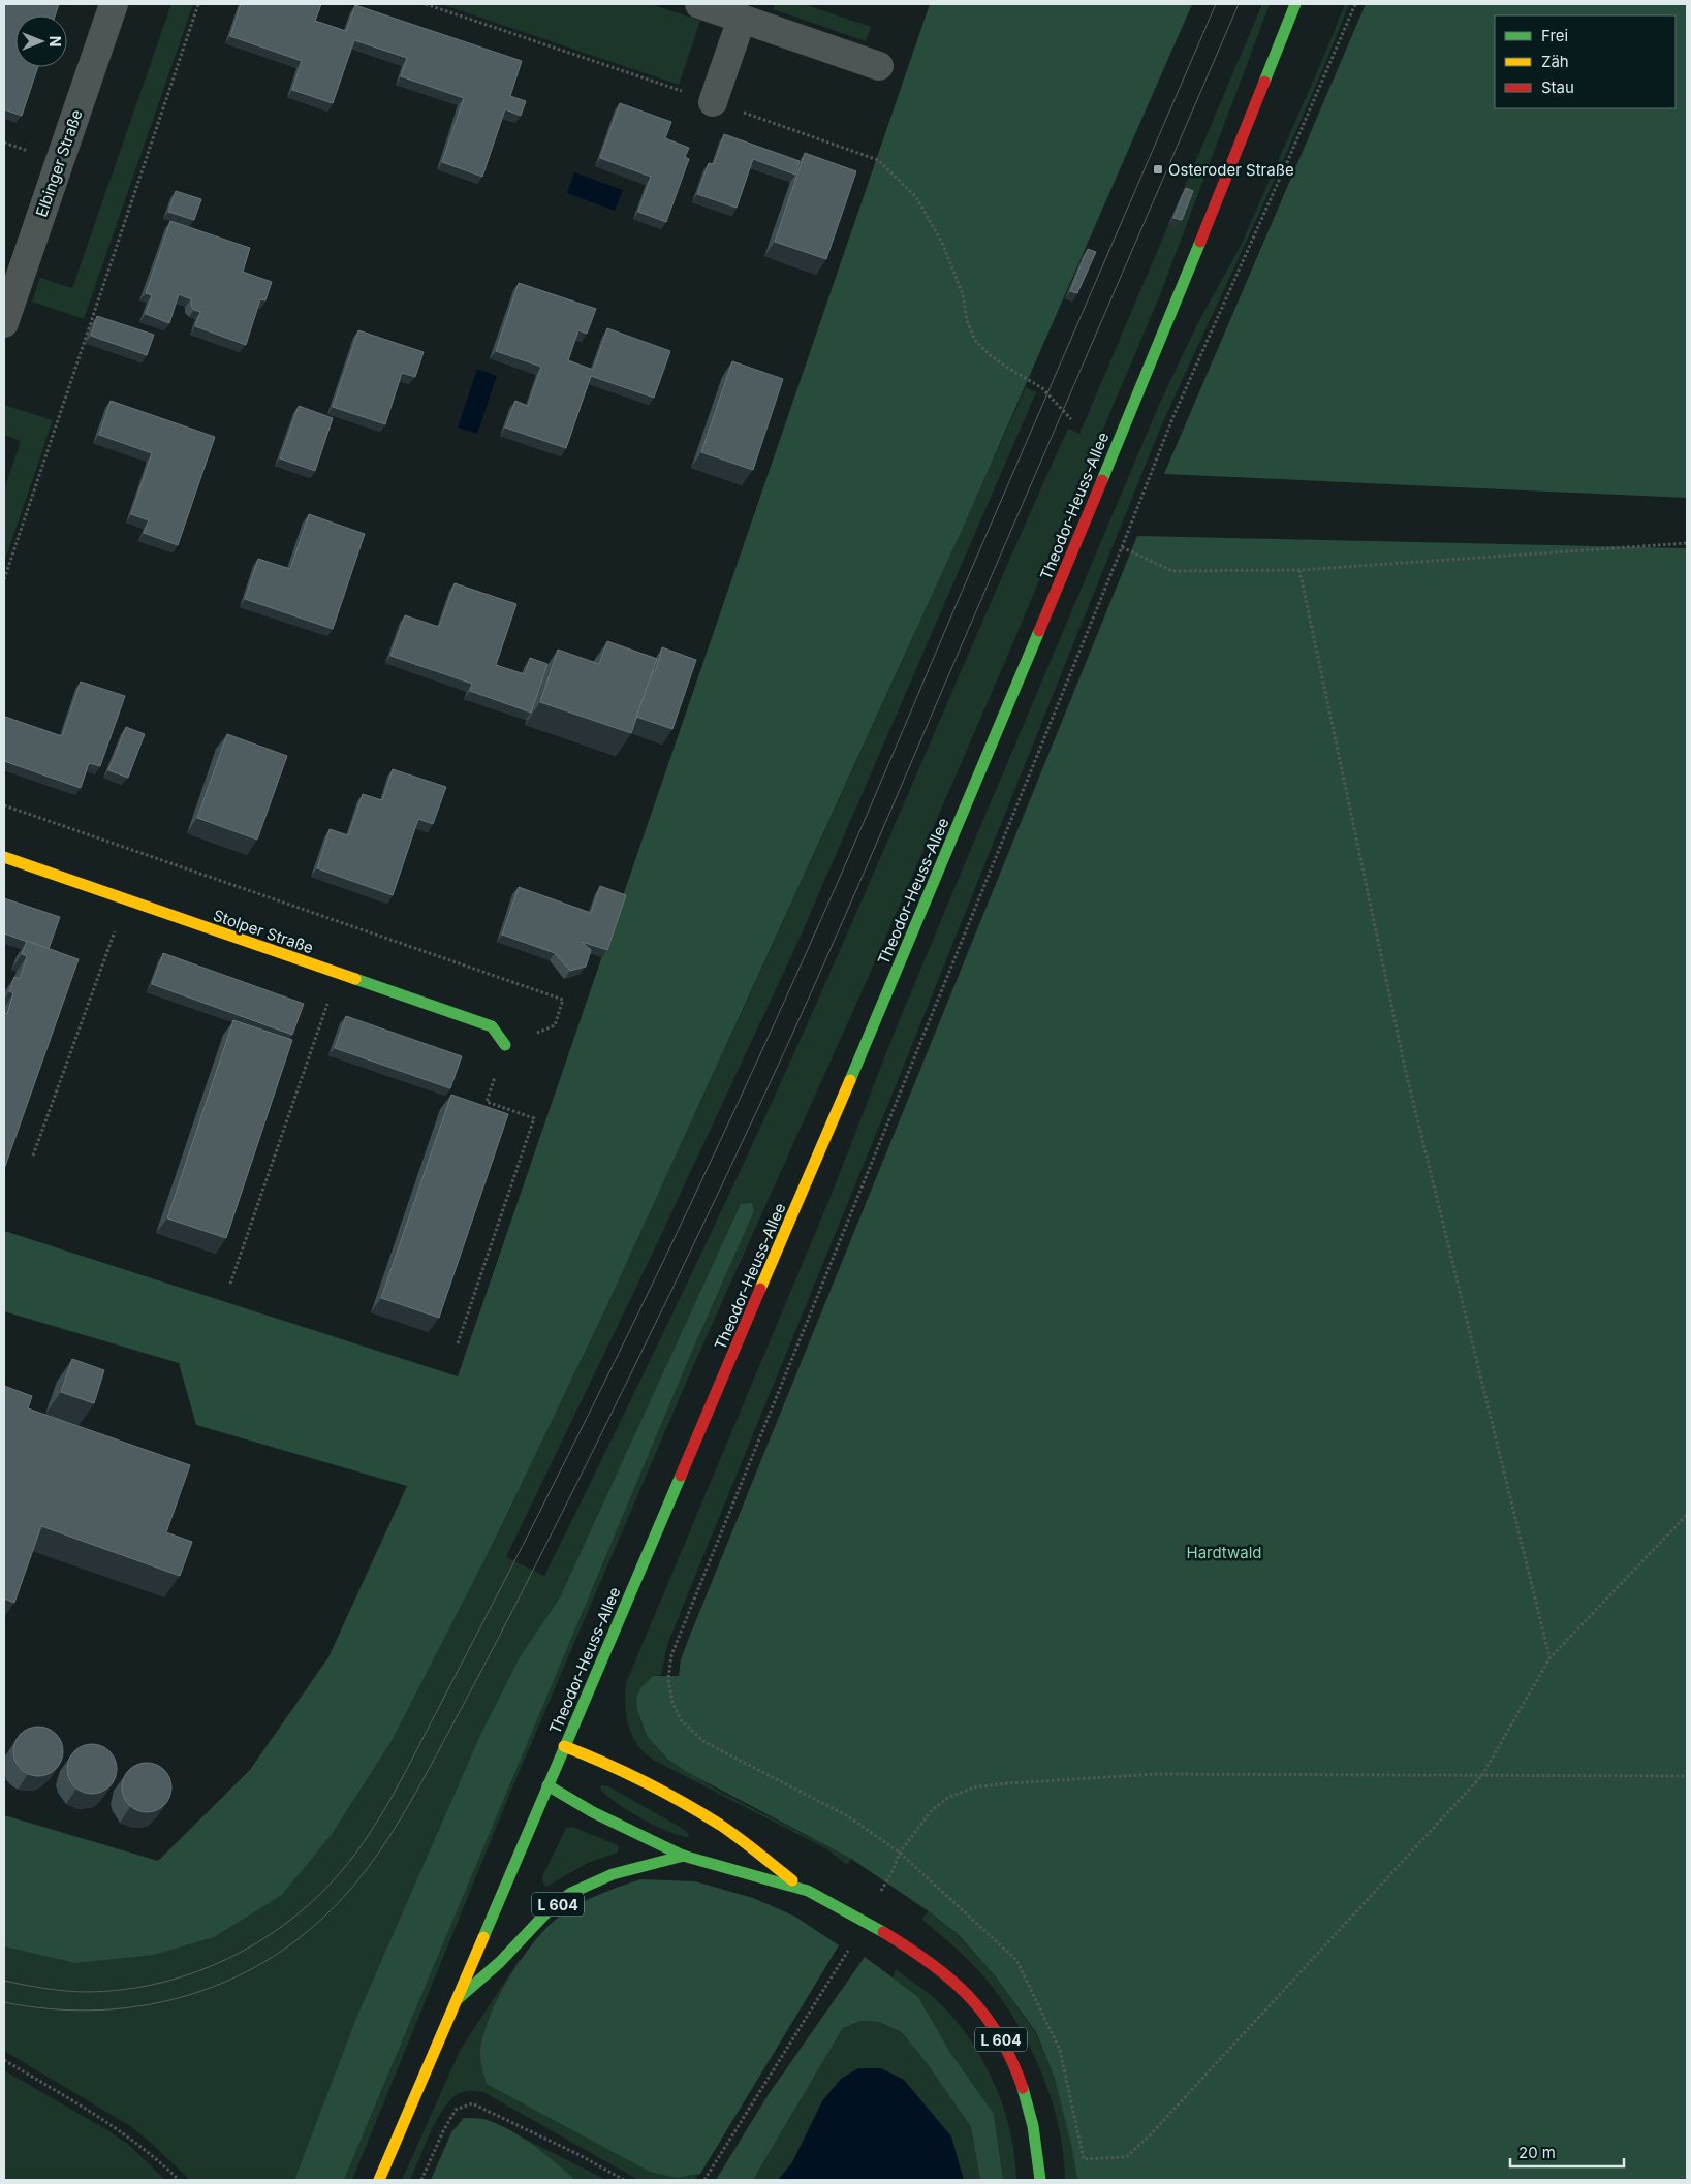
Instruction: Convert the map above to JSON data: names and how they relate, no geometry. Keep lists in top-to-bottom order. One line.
{"streets":{"main road":["Theodor-Heuss-Allee","Stolper Straße","L 604"],"street":["Elbinger Straße"]},"crossings":[["Theodor-Heuss-Allee","L 604"]],"parks":["Hardtwald"],"places":{"transit":["Osteroder Straße"]},"legend":["Frei","Zäh","Stau"],"scale_bar":"20 m","north":"right"}
